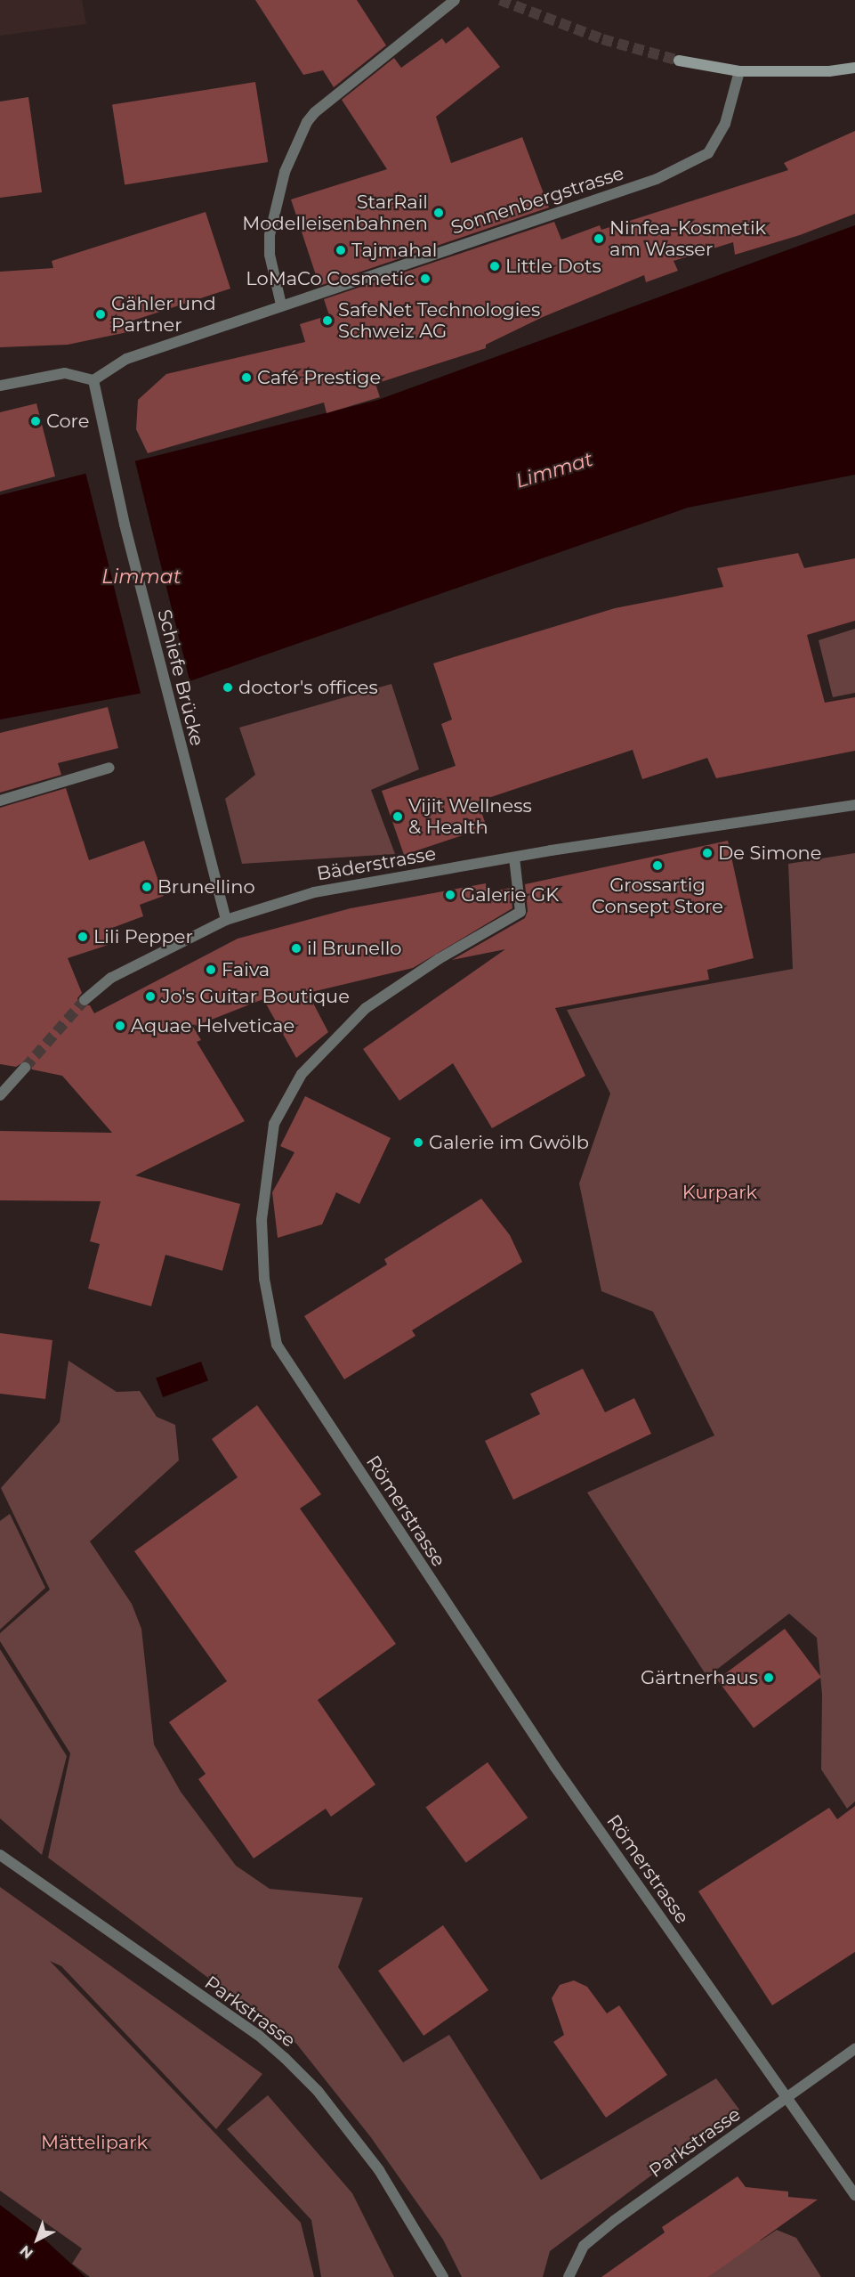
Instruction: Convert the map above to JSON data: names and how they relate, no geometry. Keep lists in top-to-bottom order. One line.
{"streets":{"street":["Sonnenbergstrasse","Schiefe Brücke","Bäderstrasse","Römerstrasse","Parkstrasse"]},"crossings":[["Sonnenbergstrasse","Schiefe Brücke"],["Schiefe Brücke","Bäderstrasse"],["Bäderstrasse","Römerstrasse"],["Römerstrasse","Parkstrasse"]],"water":["Limmat"],"parks":["Kurpark","Mättelipark"],"places":["StarRail Modelleisenbahnen","Ninfea-Kosmetik am Wasser","Tajmahal","Little Dots","LoMaCo Cosmetic","Gähler und Partner","SafeNet Technologies Schweiz AG","Café Prestige","Core","doctor's offices","Vijit Wellness & Health","De Simone","Grossartig Consept Store","Brunellino","Galerie GK","Lili Pepper","il Brunello","Faiva","Jo's Guitar Boutique","Aquae Helveticae","Galerie im Gwölb","Gärtnerhaus"],"north":"bottom left"}
